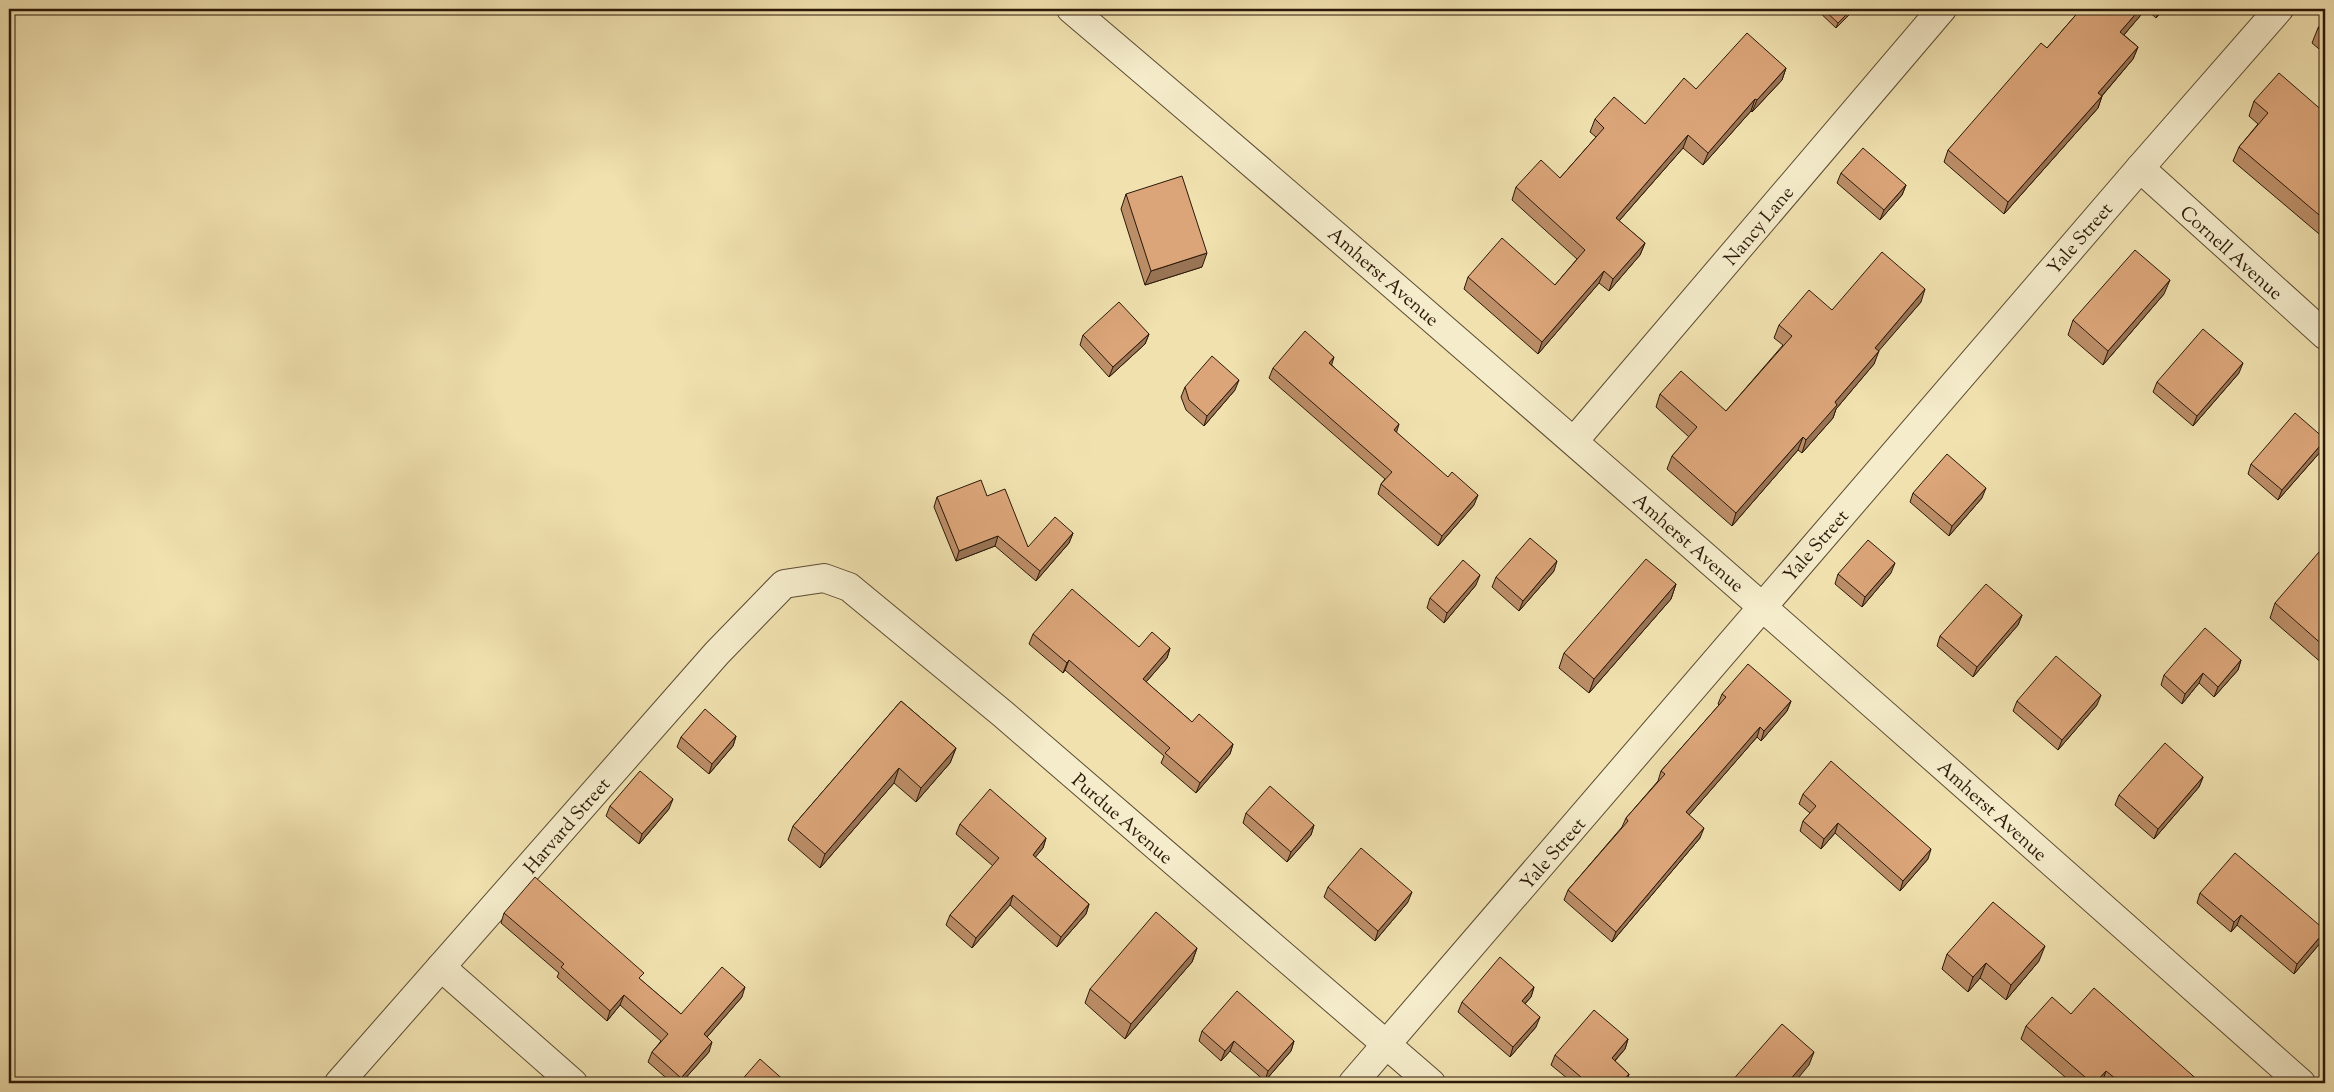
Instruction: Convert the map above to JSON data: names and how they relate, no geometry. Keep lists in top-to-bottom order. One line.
{"streets":{"street":["Nancy Lane","Yale Street","Cornell Avenue","Amherst Avenue","Purdue Avenue","Harvard Street"]},"crossings":[["Nancy Lane","Amherst Avenue"],["Yale Street","Cornell Avenue"],["Yale Street","Amherst Avenue"],["Yale Street","Purdue Avenue"],["Purdue Avenue","Harvard Street"]]}
